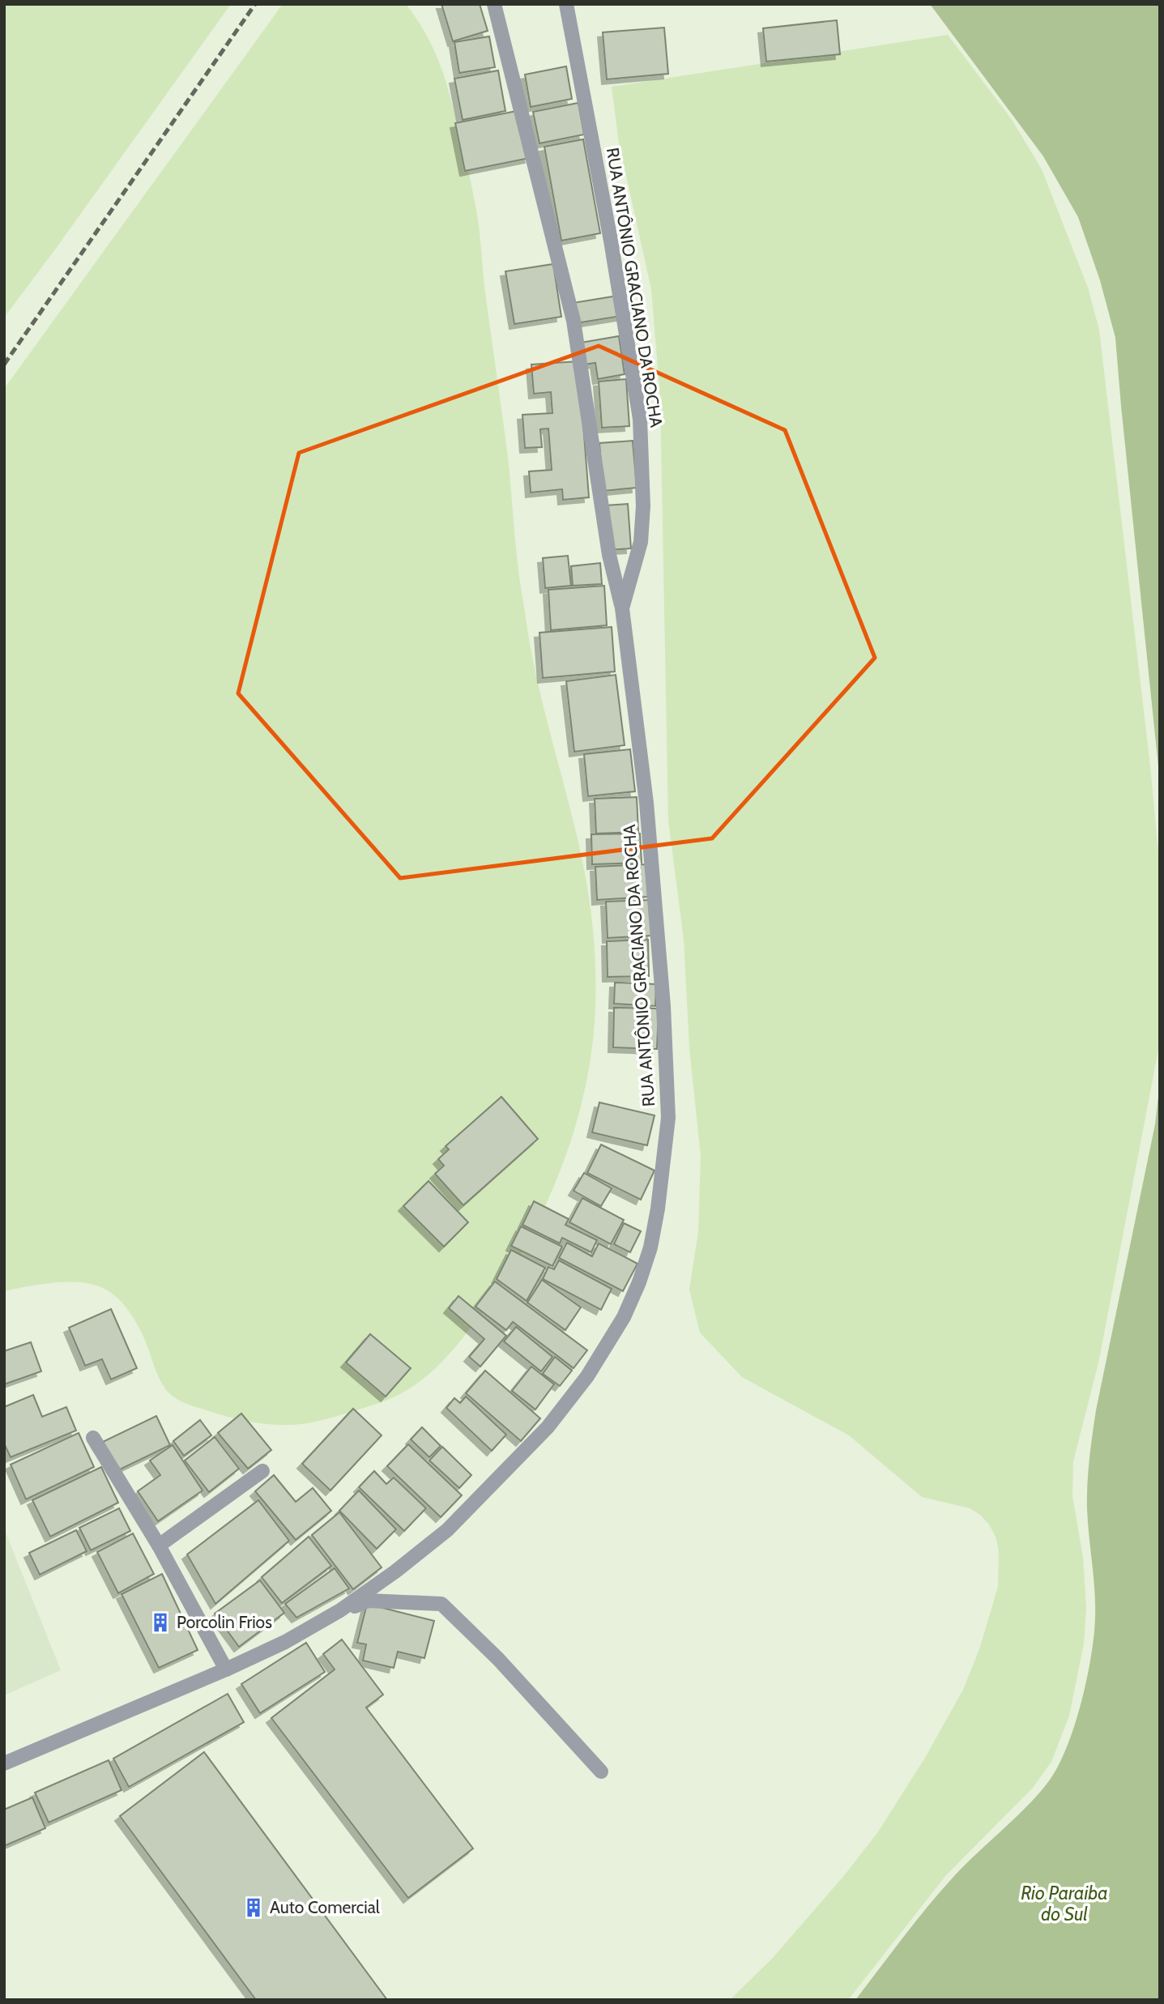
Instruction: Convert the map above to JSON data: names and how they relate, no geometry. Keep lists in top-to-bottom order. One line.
{"streets":{"street":["RUA ANTÔNIO GRACIANO DA ROCHA"]},"water":["Rio Paraiba do Sul"],"places":{"building":["Porcolin Frios","Auto Comercial"]}}
